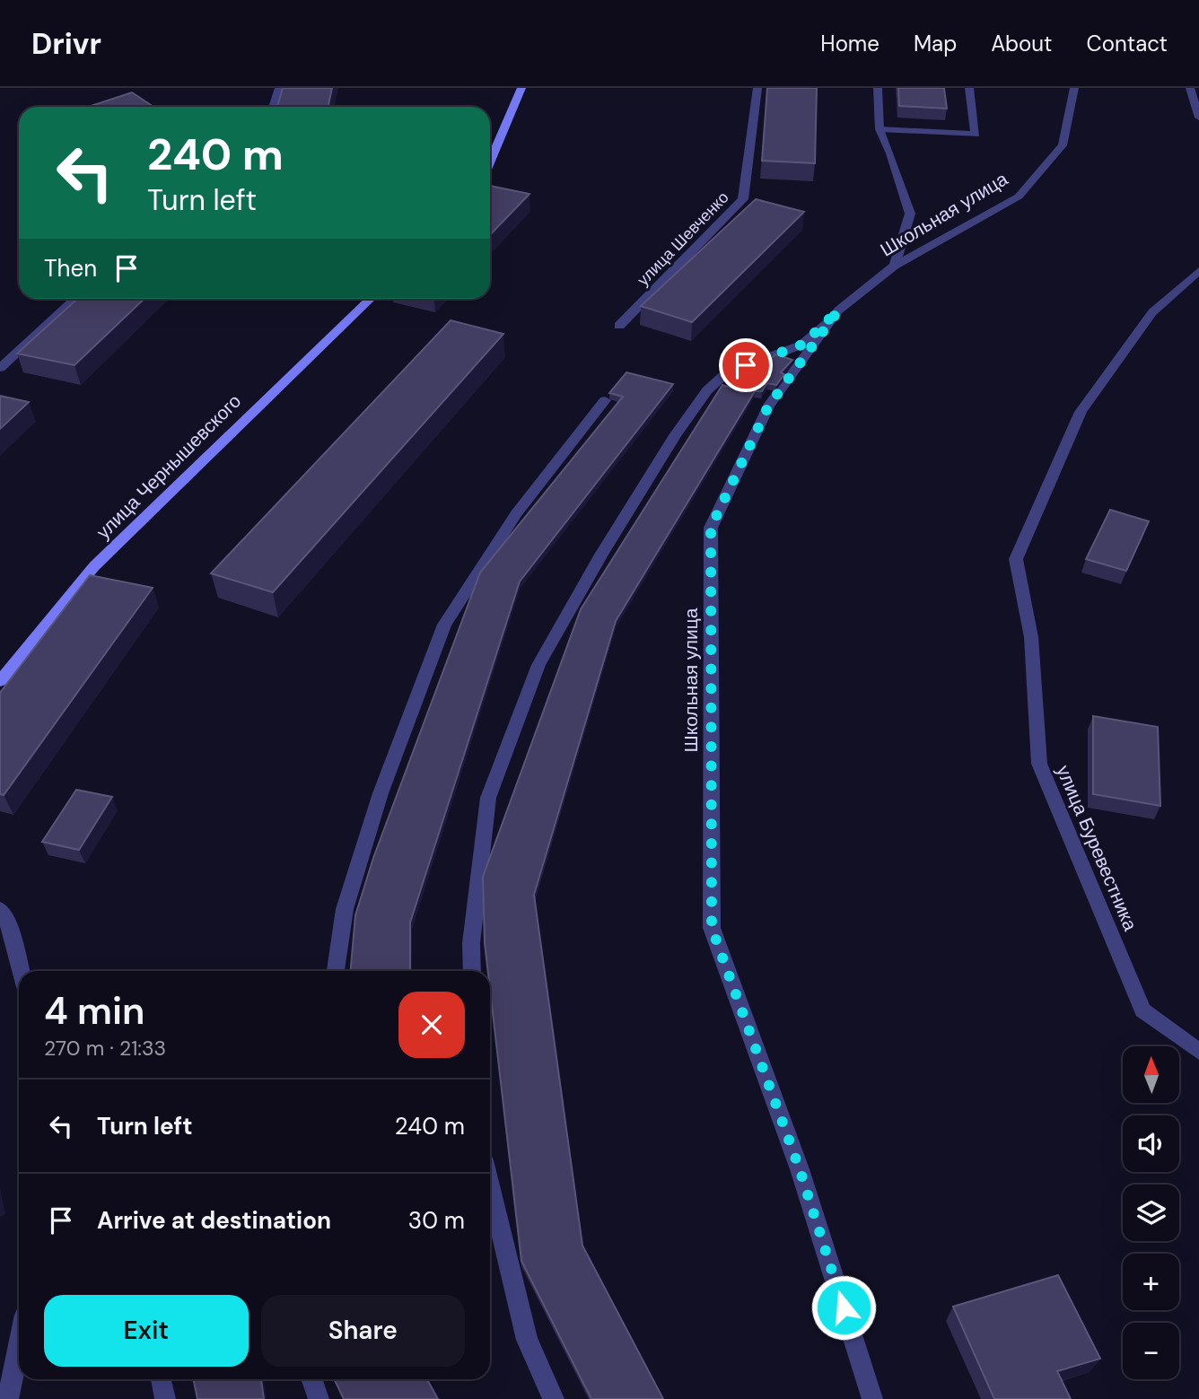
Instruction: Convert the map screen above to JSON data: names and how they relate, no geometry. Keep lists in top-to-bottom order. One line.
{"streets":{"main road":["улица Чернышевского"],"street":["Школьная улица","улица Шевченко","улица Буревестника"]},"north":"top","page":{"header":"Drivr","nav":["Home","Map","About","Contact"],"turn":["240 m","Turn left"],"then":"Then","heading":["4 min","270 m · 21:33"],"map_buttons":["+","−"],"list":[{"name":"Turn left","value":"240 m"},{"name":"Arrive at destination","value":"30 m"}],"buttons":["Exit","Share"]}}
